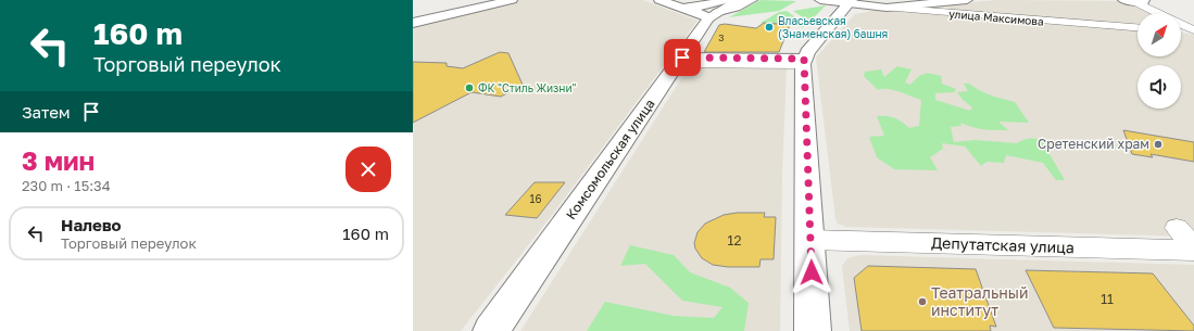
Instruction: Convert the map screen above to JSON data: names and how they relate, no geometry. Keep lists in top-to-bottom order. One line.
{"streets":{"main road":["Комсомольская улица"],"street":["улица Максимова","Депутатская улица"]},"places":["Власьевская (Знаменская) башня","ФК \"Стиль Жизни\"","Сретенский храм","Театральный институт"],"house_numbers":["3","16","12","11"],"north":"top right","page":{"turn":["160 m","Торговый переулок"],"then":"Затем","heading":["3 мин","230 m · 15:34"],"list":[{"name":"Налево","note":"Торговый переулок","value":"160 m"}]}}
